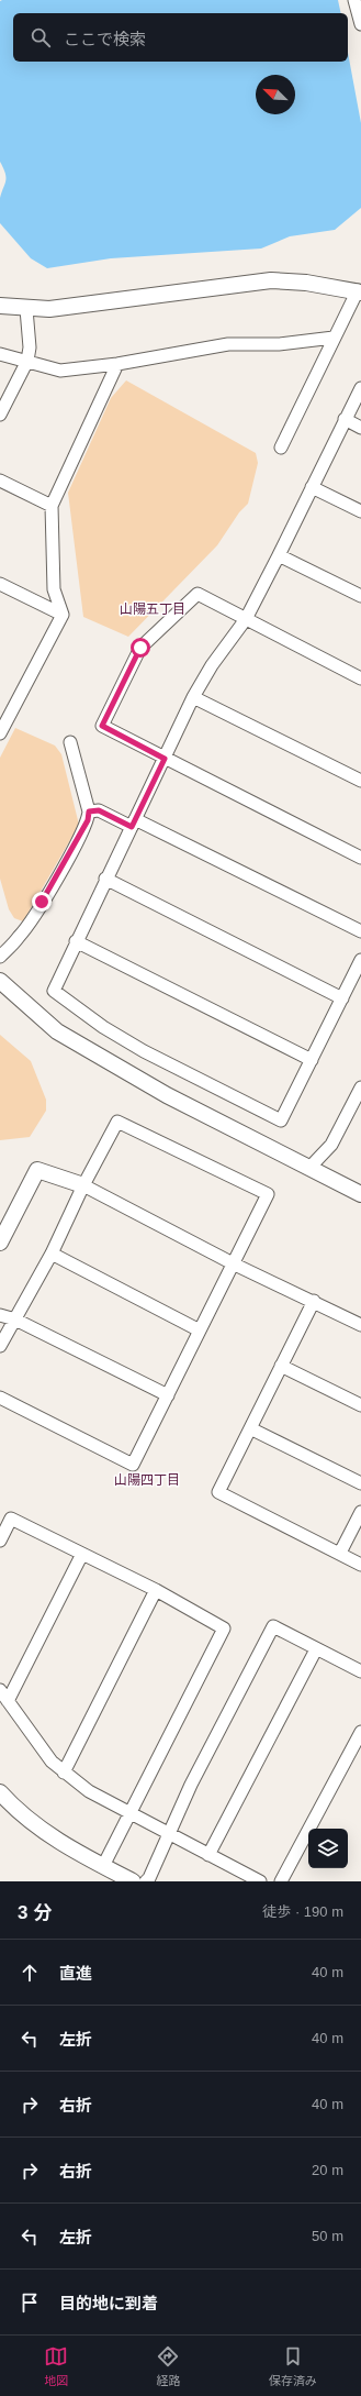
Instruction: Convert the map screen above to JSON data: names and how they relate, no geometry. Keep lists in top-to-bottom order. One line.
{"districts":["山陽五丁目","山陽四丁目"],"north":"top left","page":{"search":"ここで検索","heading":["3 分","徒歩 · 190 m"],"list":[["直進","40 m"],["左折","40 m"],["右折","40 m"],["右折","20 m"],["左折","50 m"],"目的地に到着"],"nav":["地図","経路","保存済み"]}}
